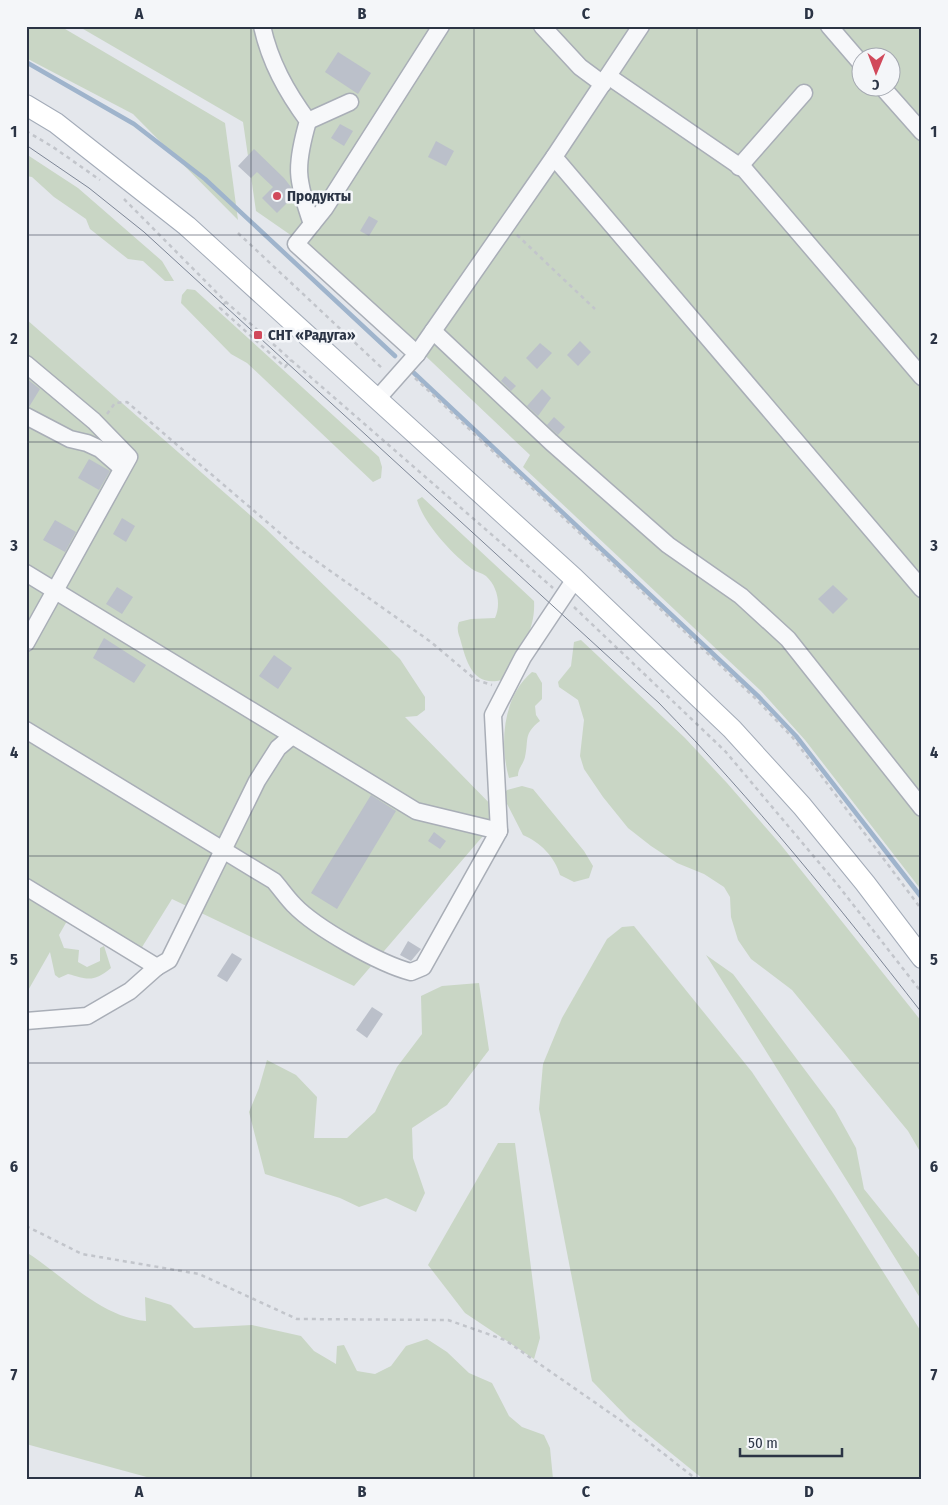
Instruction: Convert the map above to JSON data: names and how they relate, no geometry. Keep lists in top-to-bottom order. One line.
{"places":{"other":["Продукты"],"transit":["СНТ «Радуга»"]},"scale_bar":"50 m","north":"bottom","grid":{"columns":["A","B","C","D"],"rows":["1","2","3","4","5","6","7"]}}
